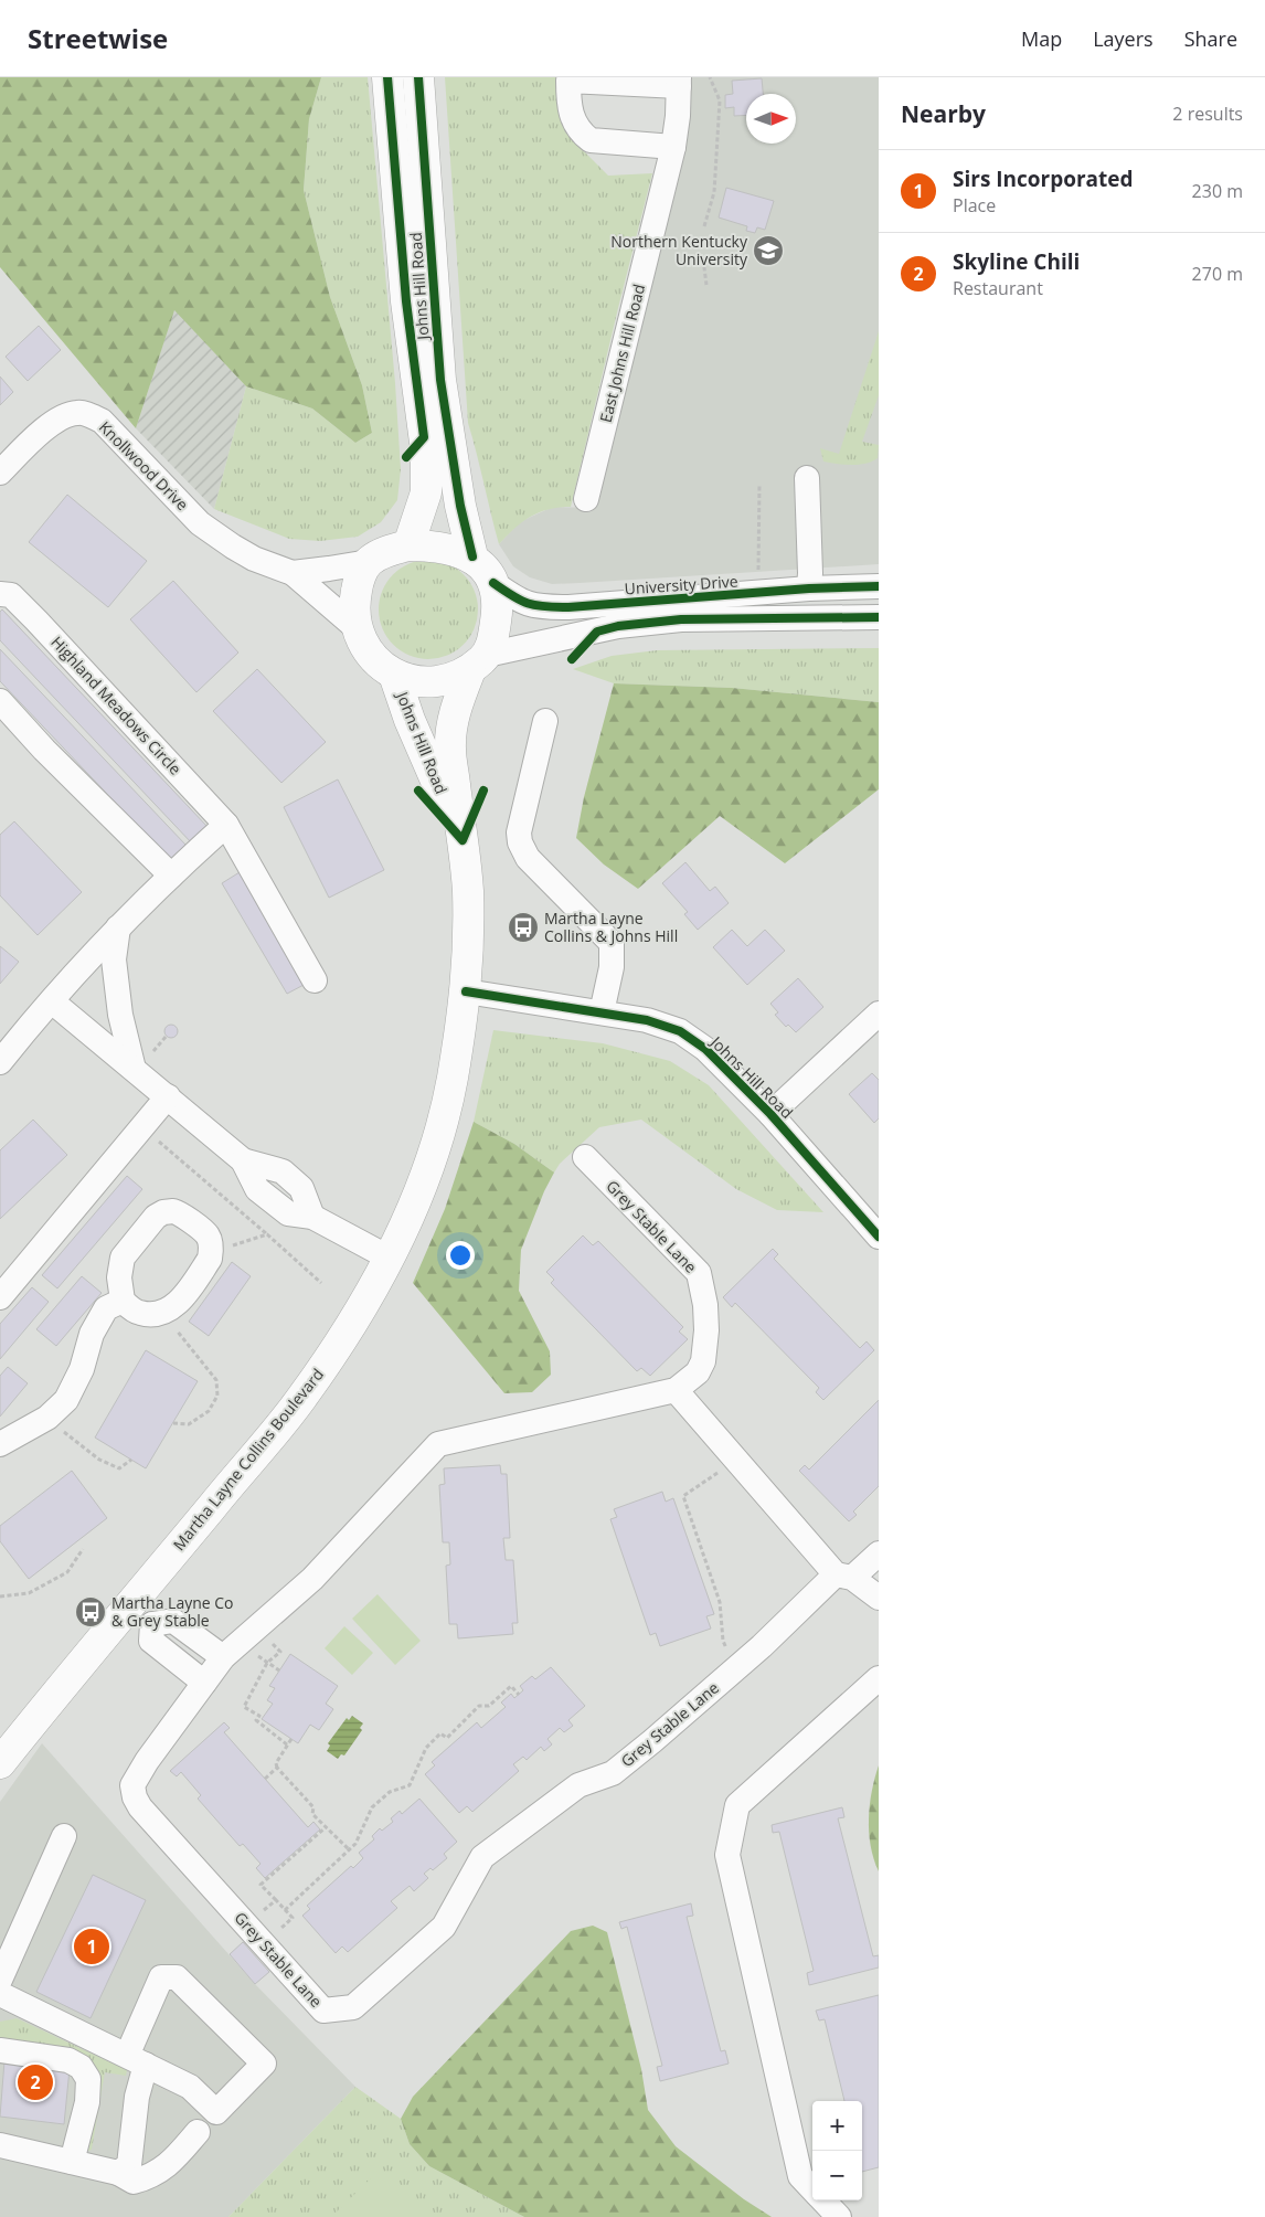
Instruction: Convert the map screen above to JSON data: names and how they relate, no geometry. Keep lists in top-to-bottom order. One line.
{"streets":{"main road":["Johns Hill Road","Martha Layne Collins Boulevard"],"street":["East Johns Hill Road","Knollwood Drive","University Drive","Highland Meadows Circle","Grey Stable Lane"]},"crossings":[["Johns Hill Road","Knollwood Drive"],["Johns Hill Road","University Drive"],["Johns Hill Road","Martha Layne Collins Boulevard"],["Knollwood Drive","University Drive"]],"places":{"school or university":["Northern Kentucky University"],"bus stop":["Martha Layne Collins & Johns Hill","Martha Layne Co & Grey Stable"]},"north":"right","page":{"header":"Streetwise","nav":["Map","Layers","Share"],"heading":["Nearby","2 results"],"list":[{"mark":"1","name":"Sirs Incorporated","note":"Place","value":"230 m"},{"mark":"2","name":"Skyline Chili","note":"Restaurant","value":"270 m"}],"pins":["1","2"],"map_buttons":["+","−"]}}
